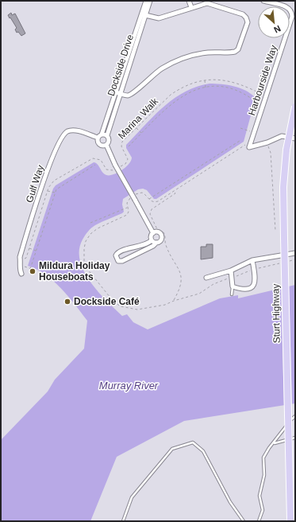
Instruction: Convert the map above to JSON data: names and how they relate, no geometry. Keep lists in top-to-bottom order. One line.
{"streets":{"highway":["Sturt Highway"],"street":["Dockside Drive","Harbourside Way","Gulf Way"],"path":["Marina Walk"]},"crossings":[["Dockside Drive","Gulf Way"]],"water":["Murray River"],"places":["Mildura Holiday Houseboats","Dockside Café"],"north":"bottom right"}
